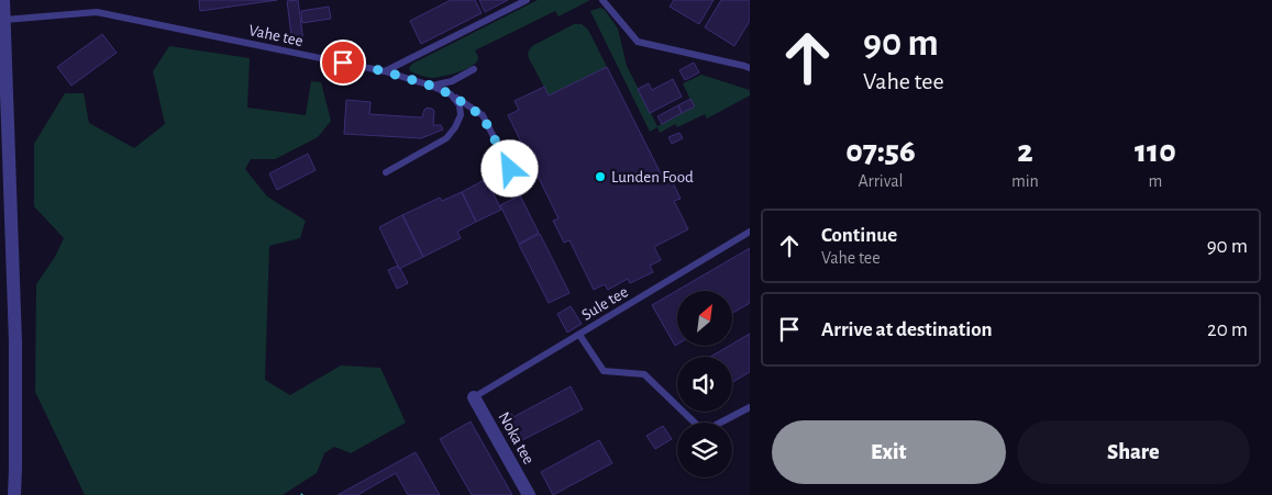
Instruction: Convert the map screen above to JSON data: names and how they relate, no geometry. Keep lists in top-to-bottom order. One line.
{"streets":{"street":["Noka tee"],"lane":["Vahe tee","Sule tee"]},"crossings":[["Sule tee","Noka tee"]],"places":["Lunden Food"],"north":"top right","page":{"turn":["90 m","Vahe tee"],"eta":["07:56","Arrival","2","min","110","m"],"list":[{"name":"Continue","note":"Vahe tee","value":"90 m"},{"name":"Arrive at destination","value":"20 m"}],"buttons":["Exit","Share"]}}
